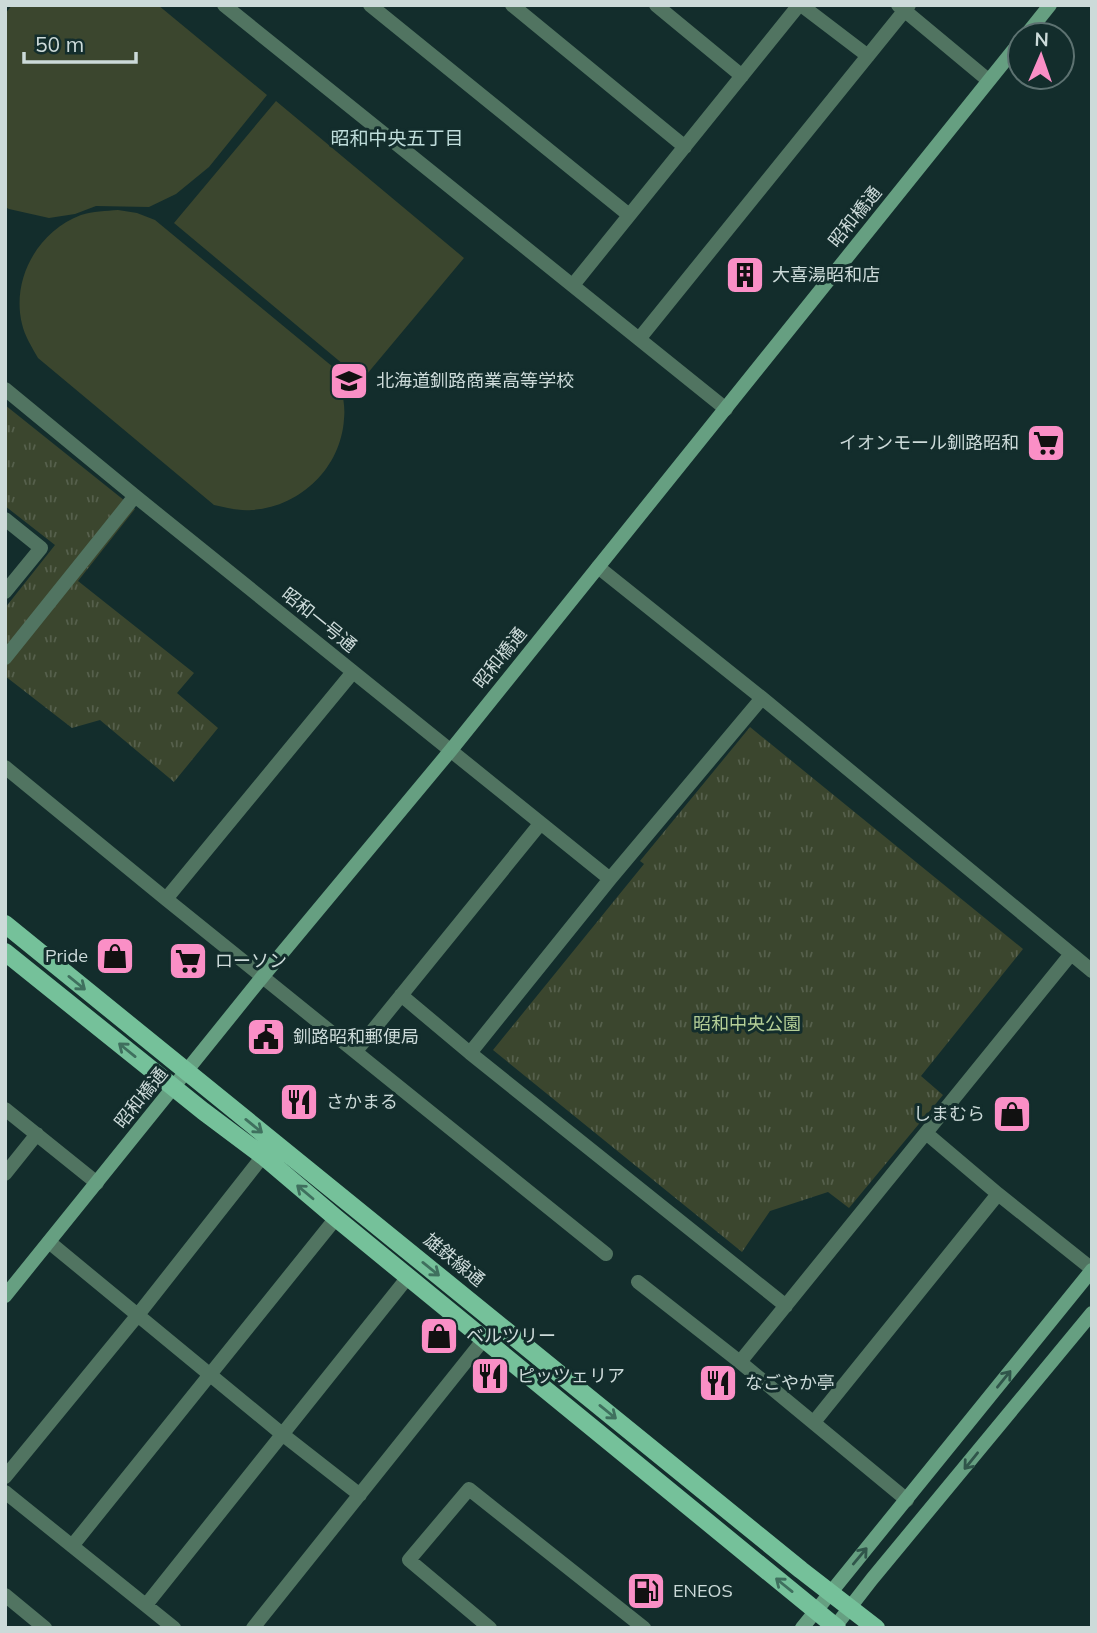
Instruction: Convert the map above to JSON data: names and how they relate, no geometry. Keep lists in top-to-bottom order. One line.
{"streets":{"main road":["雄鉄線通"],"street":["昭和橋通","昭和一号通"]},"crossings":[["昭和橋通","昭和一号通"],["昭和橋通","雄鉄線通"]],"districts":["昭和中央五丁目"],"parks":["昭和中央公園"],"places":{"building":["大喜湯昭和店"],"school or university":["北海道釧路商業高等学校"],"supermarket":["イオンモール釧路昭和","ローソン"],"shop":["Pride","しまむら","ベルツリー"],"public building":["釧路昭和郵便局"],"restaurant":["さかまる","ピッツェリア","なごやか亭"],"fuel station":["ENEOS"]},"scale_bar":"50 m","north":"top"}
